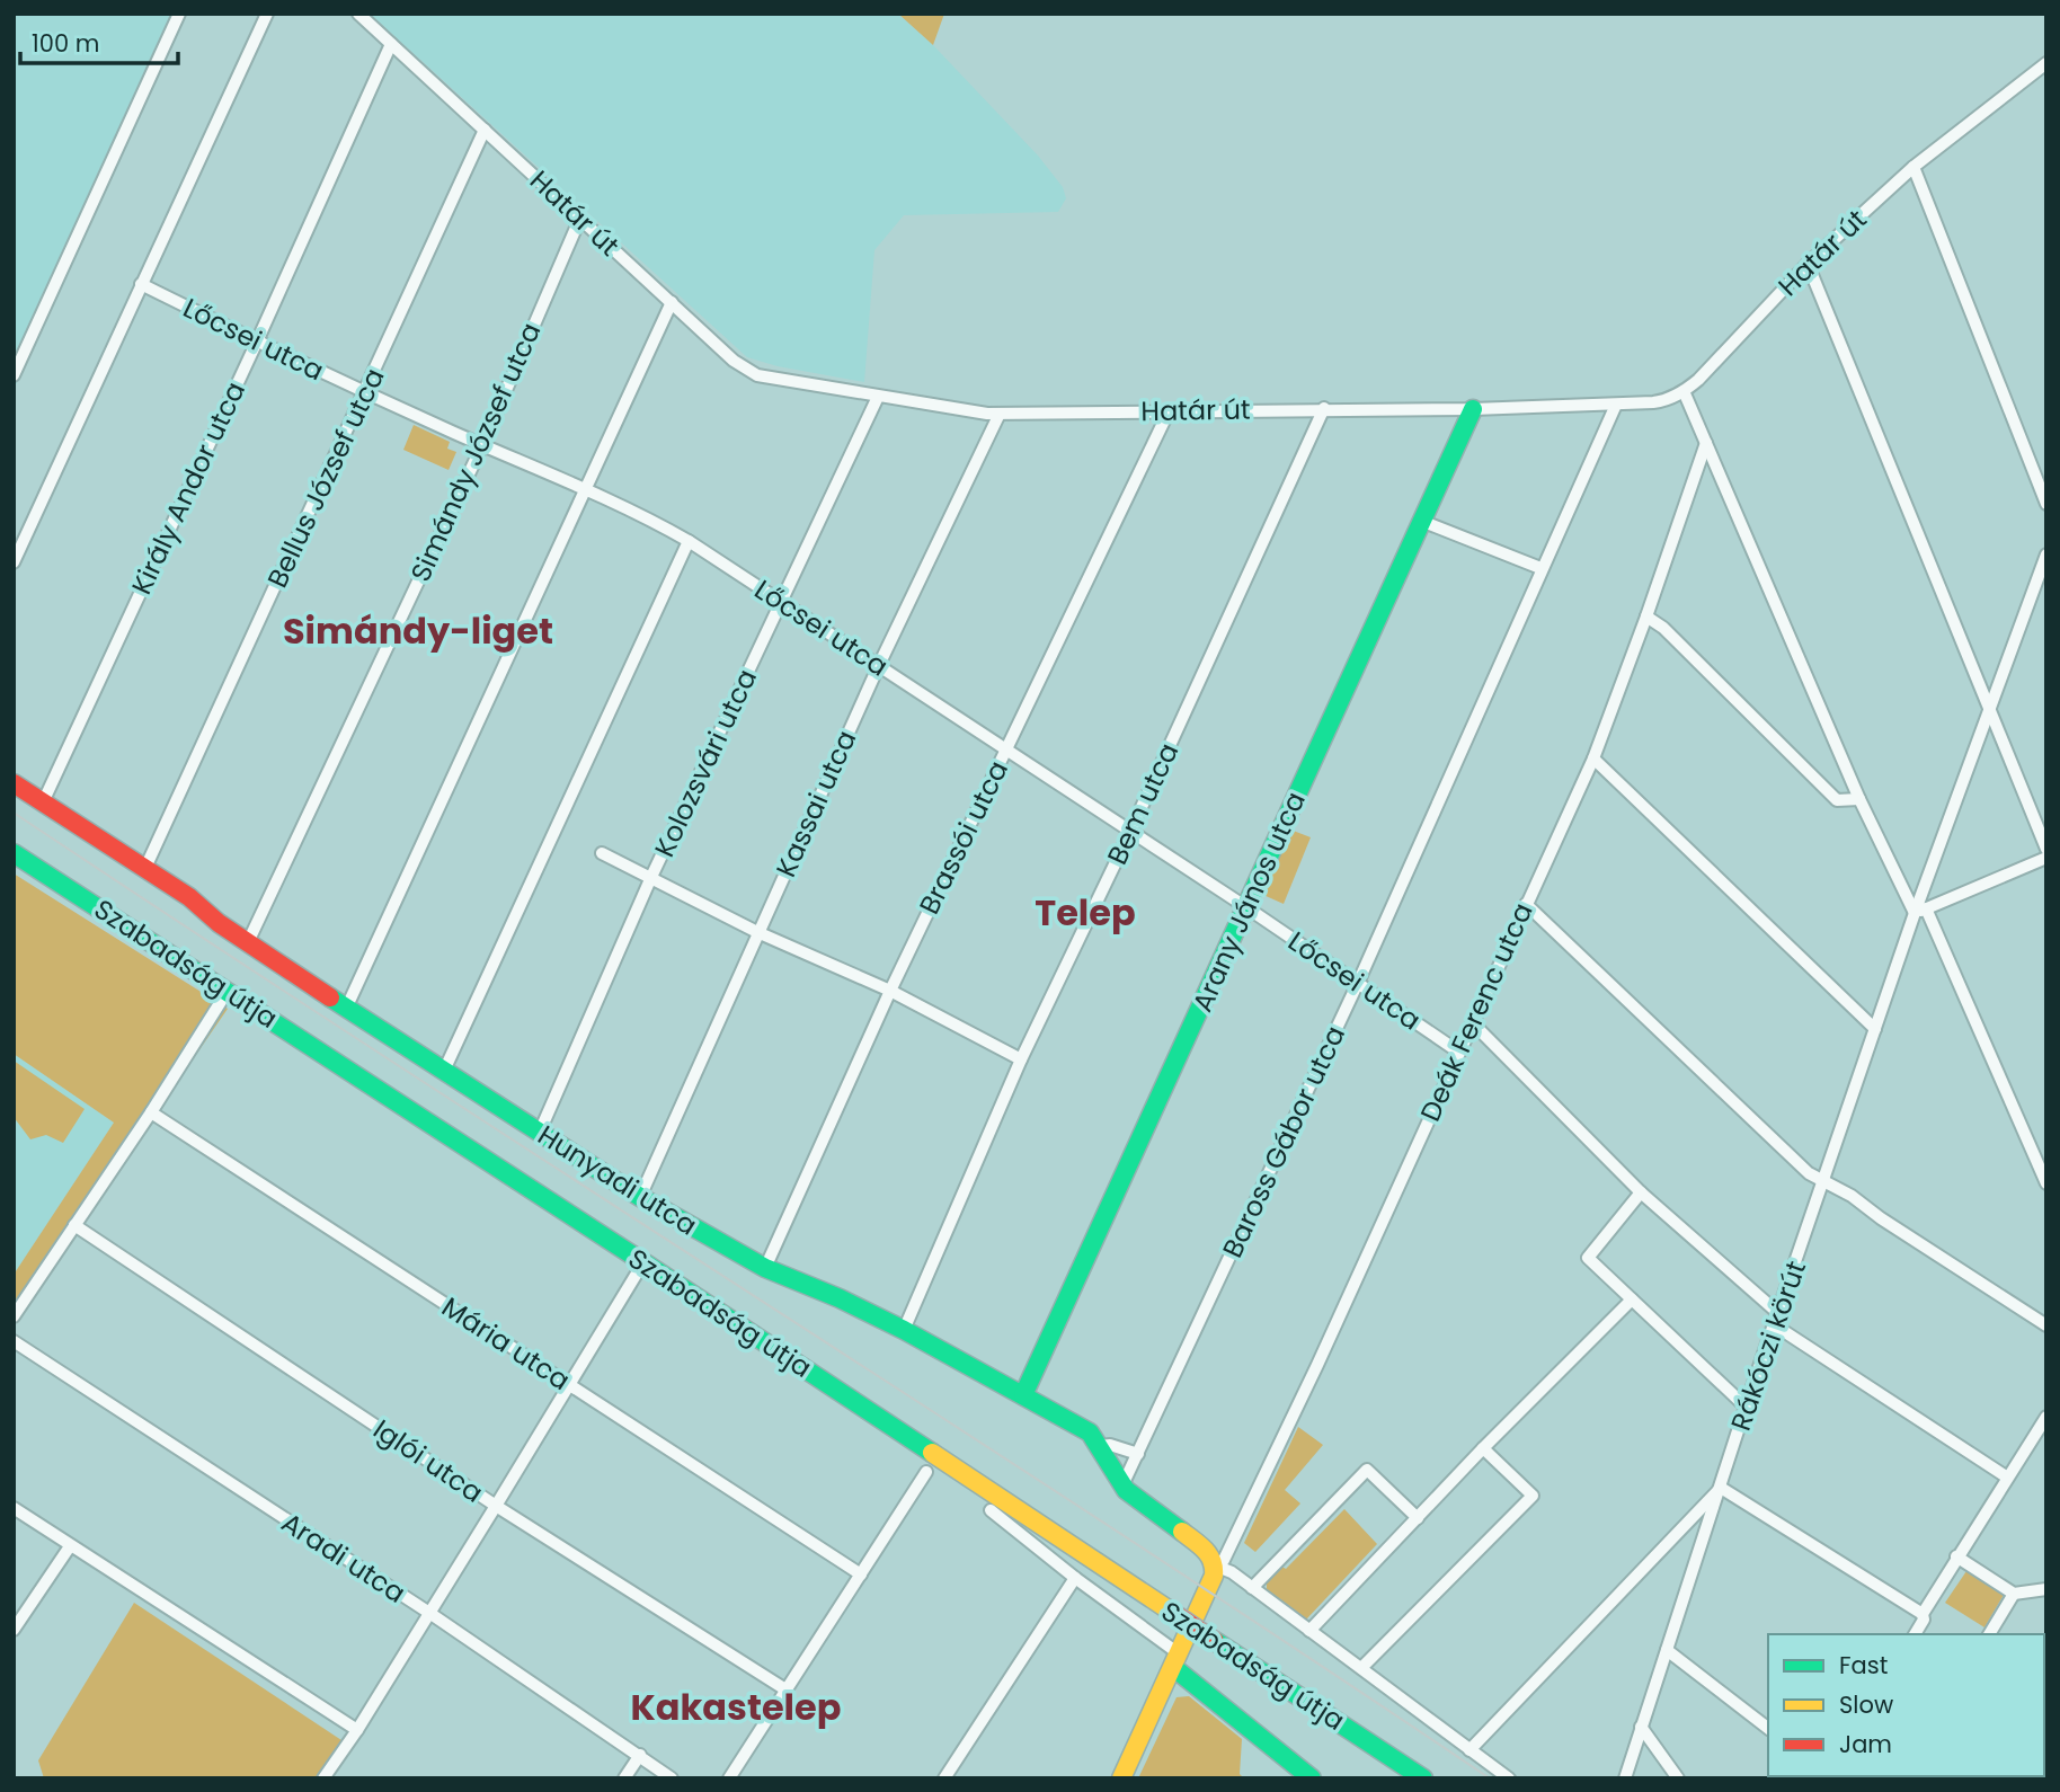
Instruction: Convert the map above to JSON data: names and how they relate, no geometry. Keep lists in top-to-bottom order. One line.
{"streets":{"street":["Határ út","Lőcsei utca","Simándy József utca","Bellus József utca","Király Andor utca","Kolozsvári utca","Kassai utca","Bem utca","Brassói utca","Arany János utca","Szabadság útja","Deák Ferenc utca","Baross Gábor utca","Hunyadi utca","Mária utca","Rákóczi körút","Iglói utca","Aradi utca"]},"crossings":[["Határ út","Simándy József utca"],["Határ út","Bellus József utca"],["Határ út","Király Andor utca"],["Határ út","Kolozsvári utca"],["Határ út","Kassai utca"],["Határ út","Bem utca"],["Határ út","Brassói utca"],["Határ út","Arany János utca"],["Határ út","Baross Gábor utca"],["Lőcsei utca","Simándy József utca"],["Lőcsei utca","Bellus József utca"],["Lőcsei utca","Király Andor utca"],["Lőcsei utca","Kolozsvári utca"],["Lőcsei utca","Kassai utca"],["Lőcsei utca","Bem utca"],["Lőcsei utca","Brassói utca"],["Lőcsei utca","Arany János utca"],["Lőcsei utca","Deák Ferenc utca"],["Lőcsei utca","Baross Gábor utca"],["Simándy József utca","Hunyadi utca"],["Bellus József utca","Hunyadi utca"],["Király Andor utca","Hunyadi utca"],["Kolozsvári utca","Hunyadi utca"],["Kassai utca","Hunyadi utca"],["Bem utca","Hunyadi utca"],["Brassói utca","Hunyadi utca"],["Arany János utca","Hunyadi utca"],["Deák Ferenc utca","Hunyadi utca"],["Baross Gábor utca","Hunyadi utca"]],"districts":["Simándy-liget","Telep","Kakastelep"],"legend":["Fast","Slow","Jam"],"scale_bar":"100 m"}
